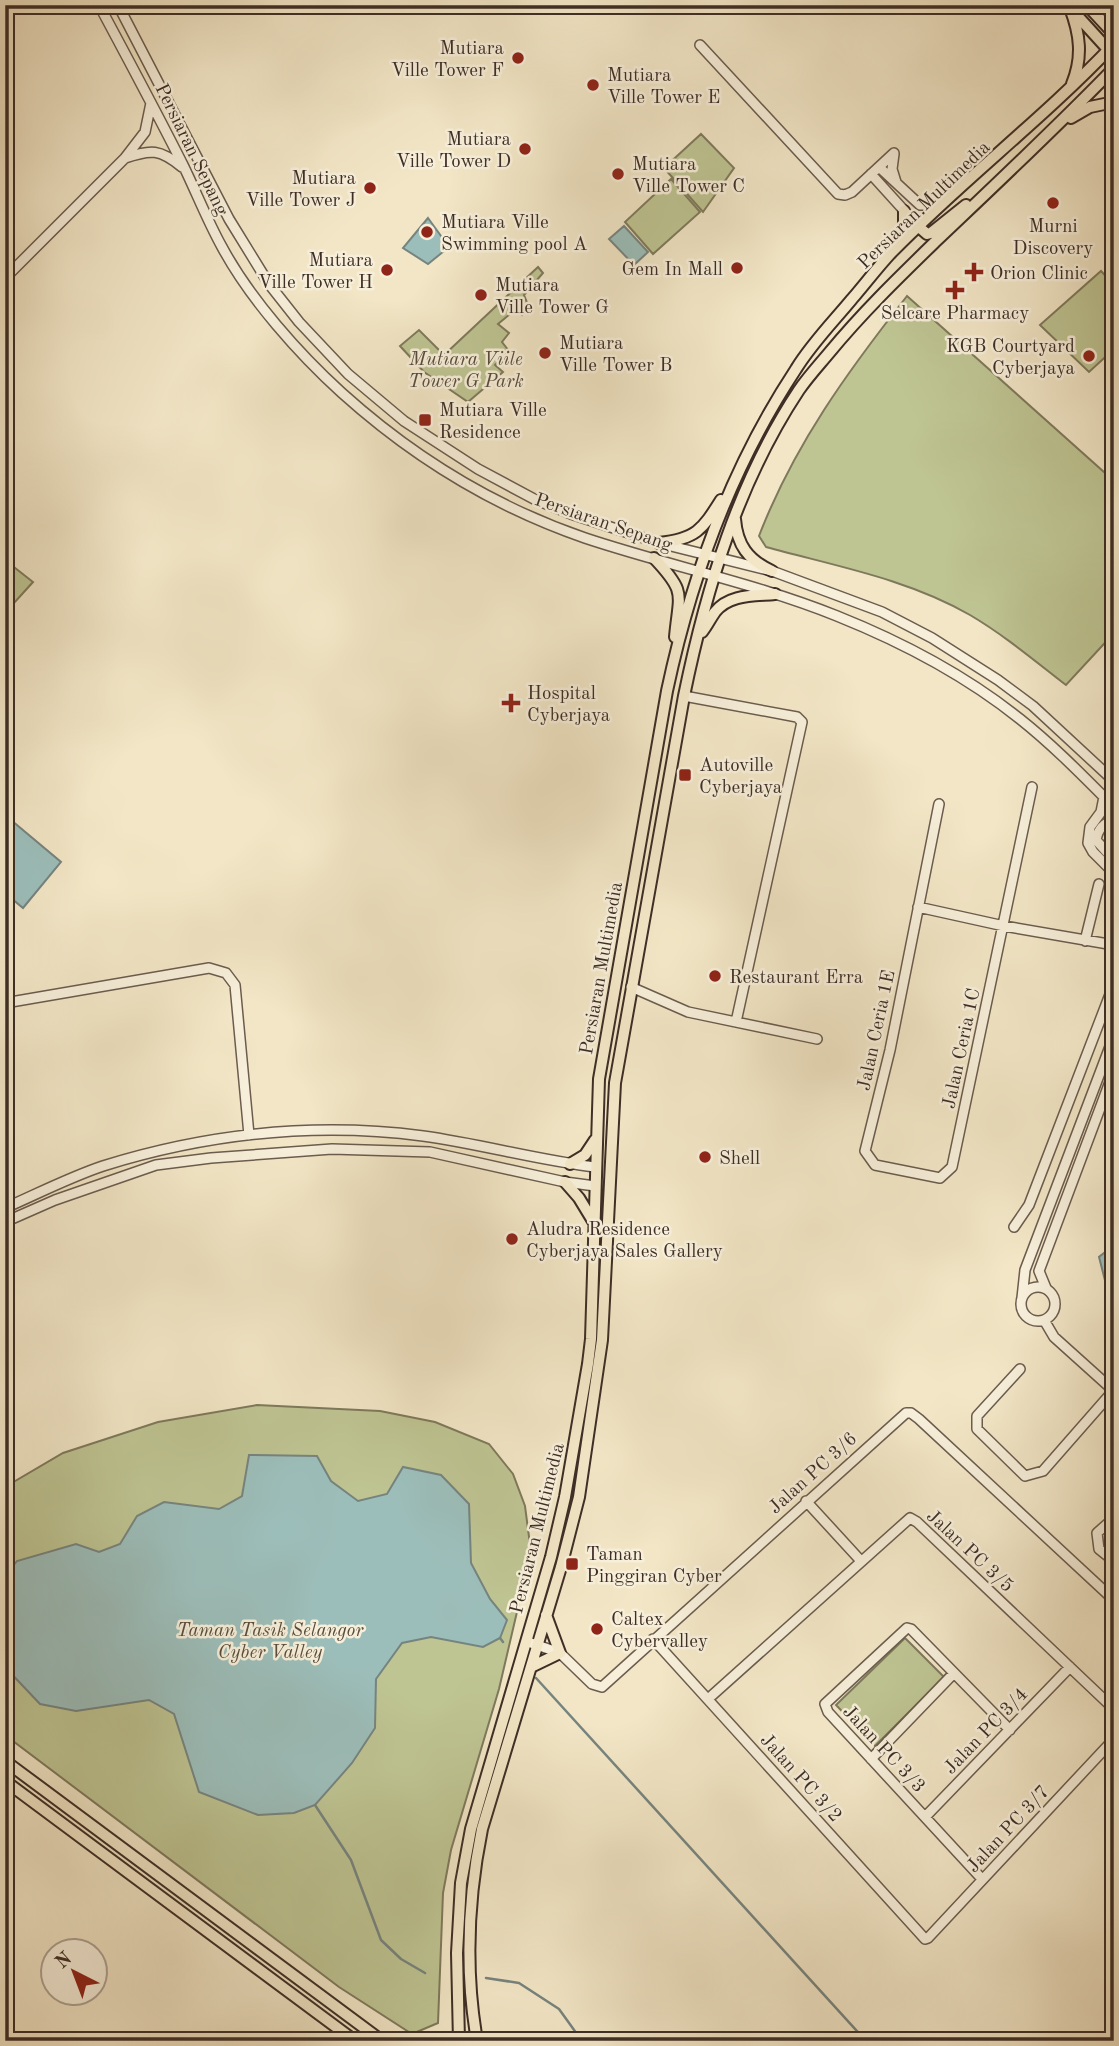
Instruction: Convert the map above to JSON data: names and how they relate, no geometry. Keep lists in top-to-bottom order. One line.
{"streets":{"main road":["Persiaran Multimedia"],"street":["Persiaran Sepang","Jalan Ceria 1E","Jalan Ceria 1C","Jalan PC 3/6","Jalan PC 3/5","Jalan PC 3/4","Jalan PC 3/3","Jalan PC 3/2","Jalan PC 3/7"]},"crossings":[["Persiaran Sepang","Persiaran Multimedia"],["Persiaran Multimedia","Jalan PC 3/6"],["Jalan Ceria 1E","Jalan Ceria 1C"],["Jalan PC 3/6","Jalan PC 3/2"],["Jalan PC 3/5","Jalan PC 3/4"],["Jalan PC 3/5","Jalan PC 3/2"],["Jalan PC 3/4","Jalan PC 3/3"],["Jalan PC 3/3","Jalan PC 3/7"],["Jalan PC 3/2","Jalan PC 3/7"]],"parks":["Mutiara Viile Tower G Park","Taman Tasik Selangor Cyber Valley"],"places":{"other":["Mutiara Ville Tower F","Mutiara Ville Tower E","Mutiara Ville Tower D","Mutiara Ville Tower C","Mutiara Ville Tower J","Murni Discovery","Mutiara Ville Swimming pool A","Gem In Mall","Mutiara Ville Tower H","Mutiara Ville Tower G","Mutiara Ville Tower B","KGB Courtyard Cyberjaya","Restaurant Erra","Shell","Aludra Residence Cyberjaya Sales Gallery","Caltex Cybervalley"],"health":["Orion Clinic","Selcare Pharmacy","Hospital Cyberjaya"],"transit":["Mutiara Ville Residence","Autoville Cyberjaya","Taman Pinggiran Cyber"]},"north":"top left"}
